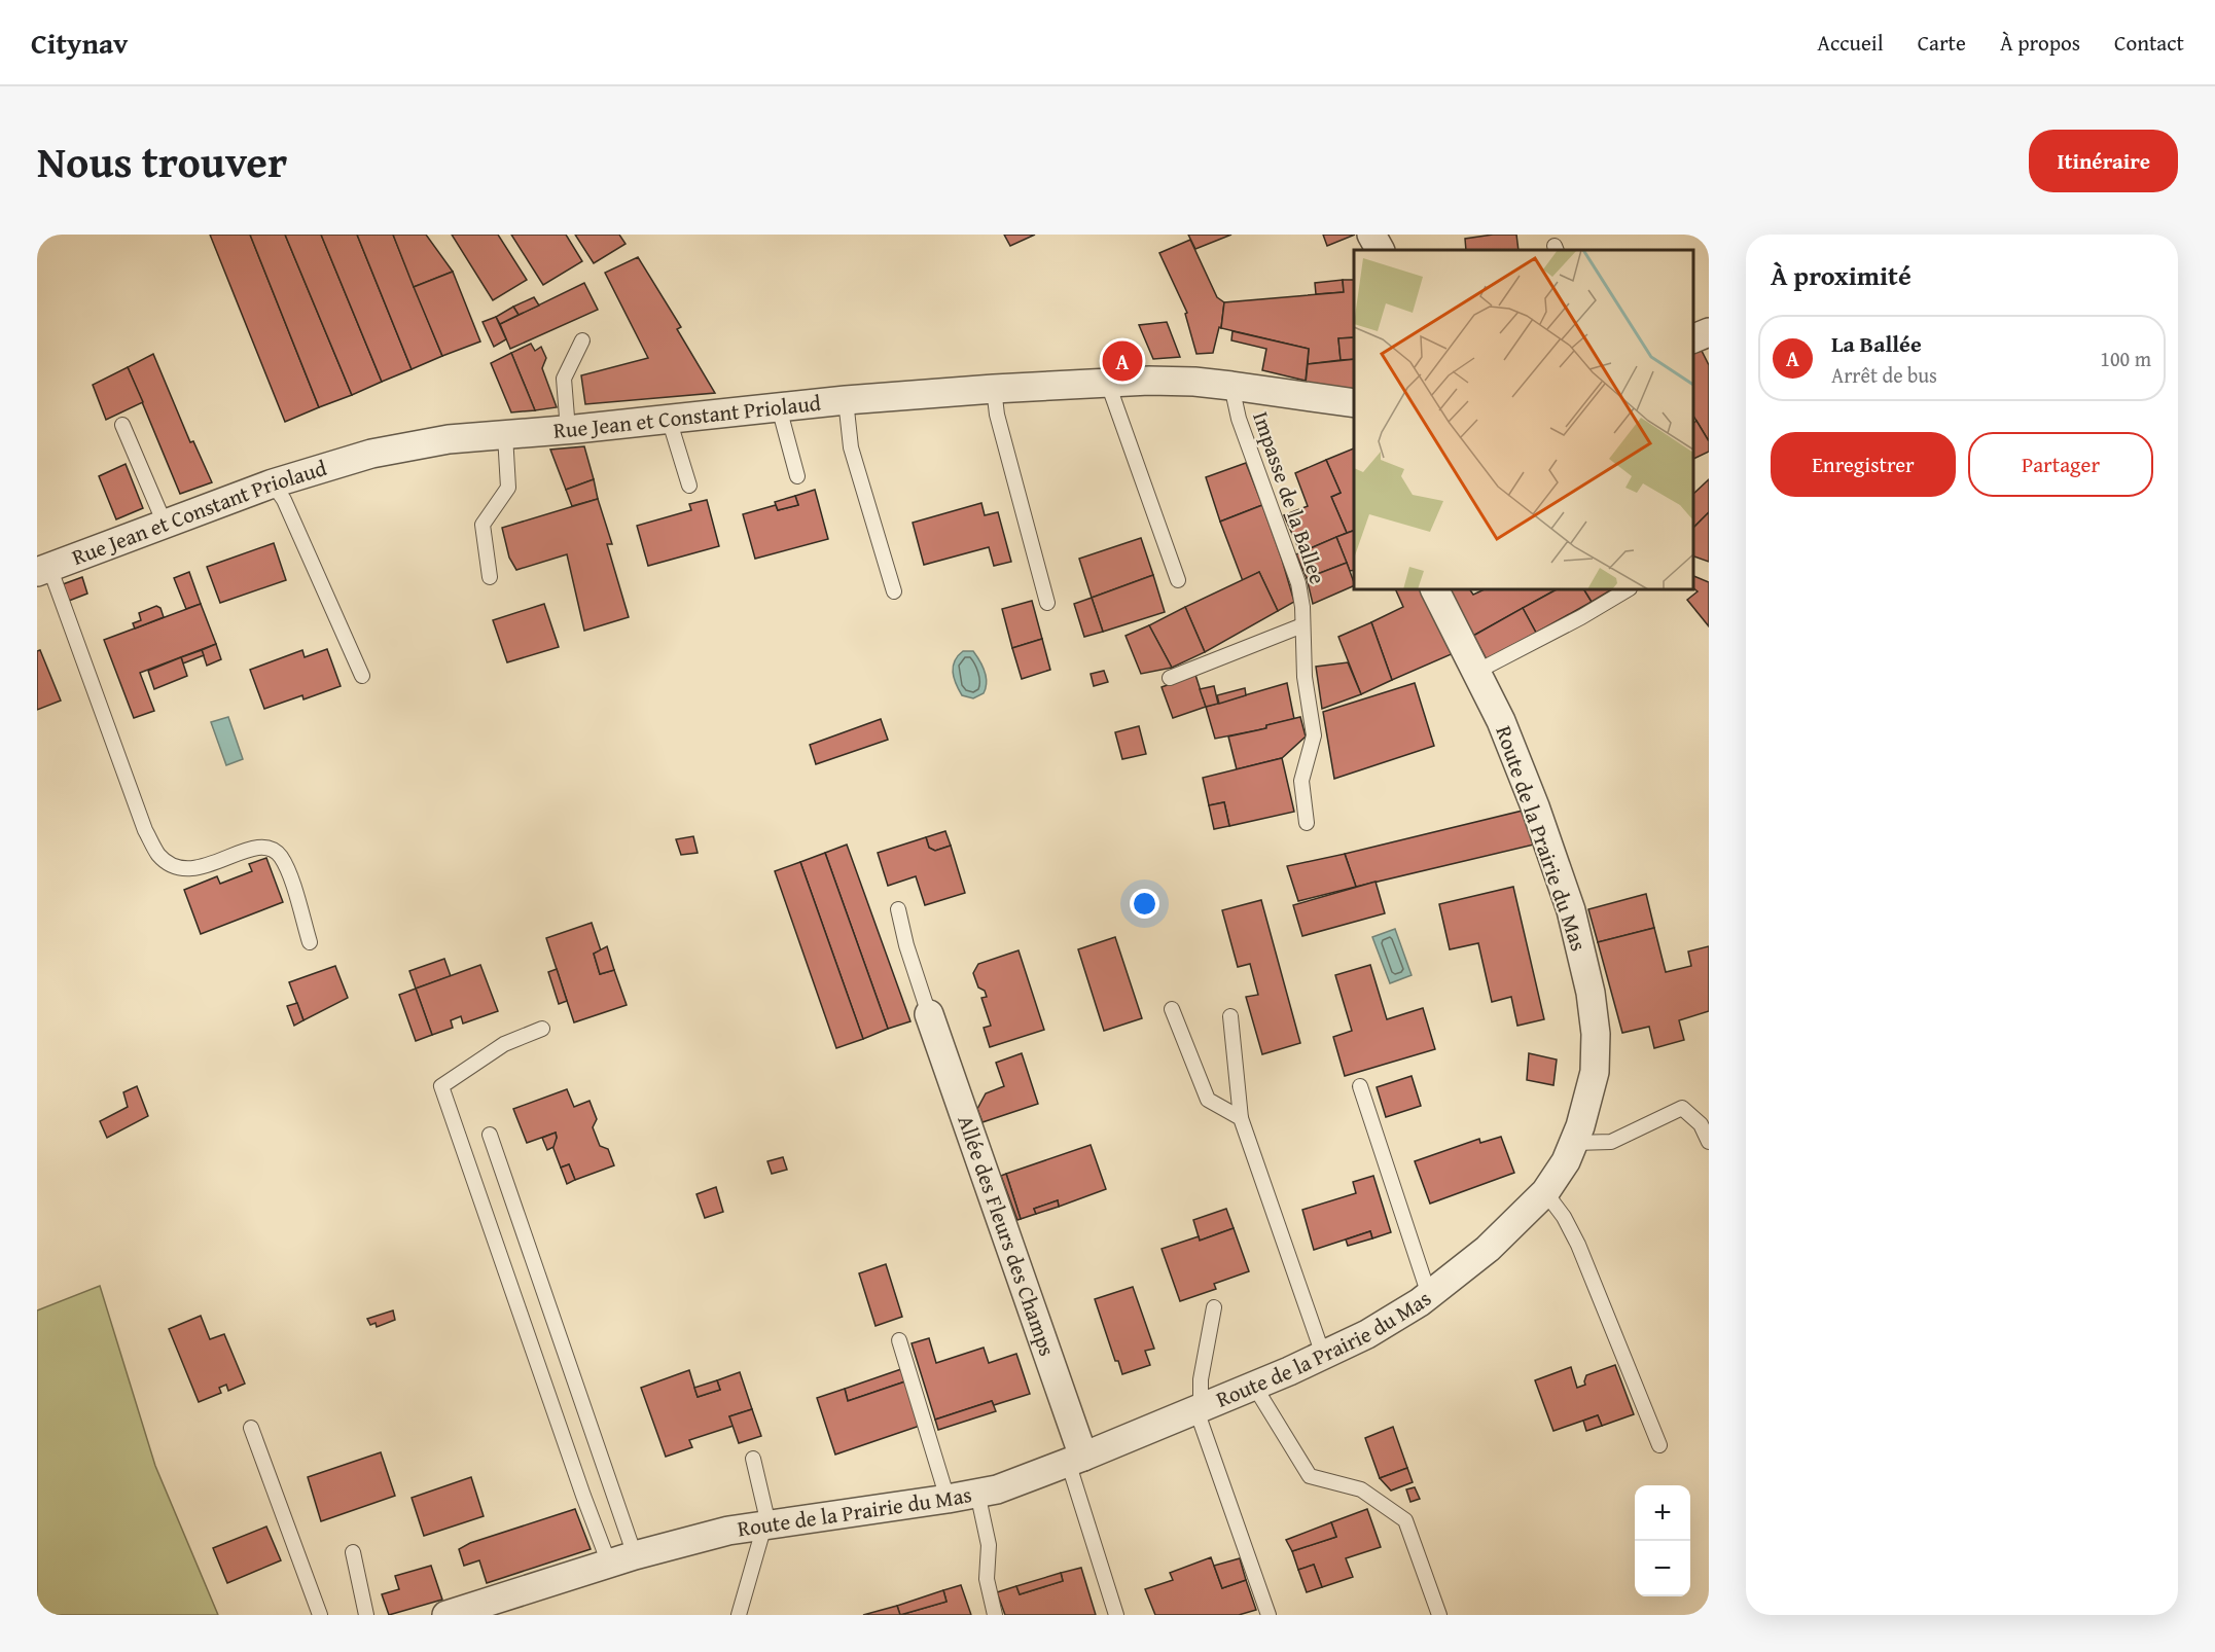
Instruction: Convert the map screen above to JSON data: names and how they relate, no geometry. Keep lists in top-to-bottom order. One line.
{"streets":{"street":["Rue Jean et Constant Priolaud","Route de la Prairie du Mas","Allée des Fleurs des Champs"],"lane":["Impasse de la Ballee"]},"crossings":[["Rue Jean et Constant Priolaud","Impasse de la Ballee"],["Route de la Prairie du Mas","Allée des Fleurs des Champs"]],"page":{"header":"Citynav","nav":["Accueil","Carte","À propos","Contact"],"title":"Nous trouver","buttons":["Itinéraire",["Enregistrer","Partager"]],"heading":"À proximité","list":[{"mark":"A","name":"La Ballée","note":"Arrêt de bus","value":"100 m"}],"pins":"A","map_buttons":["+","−"]}}
